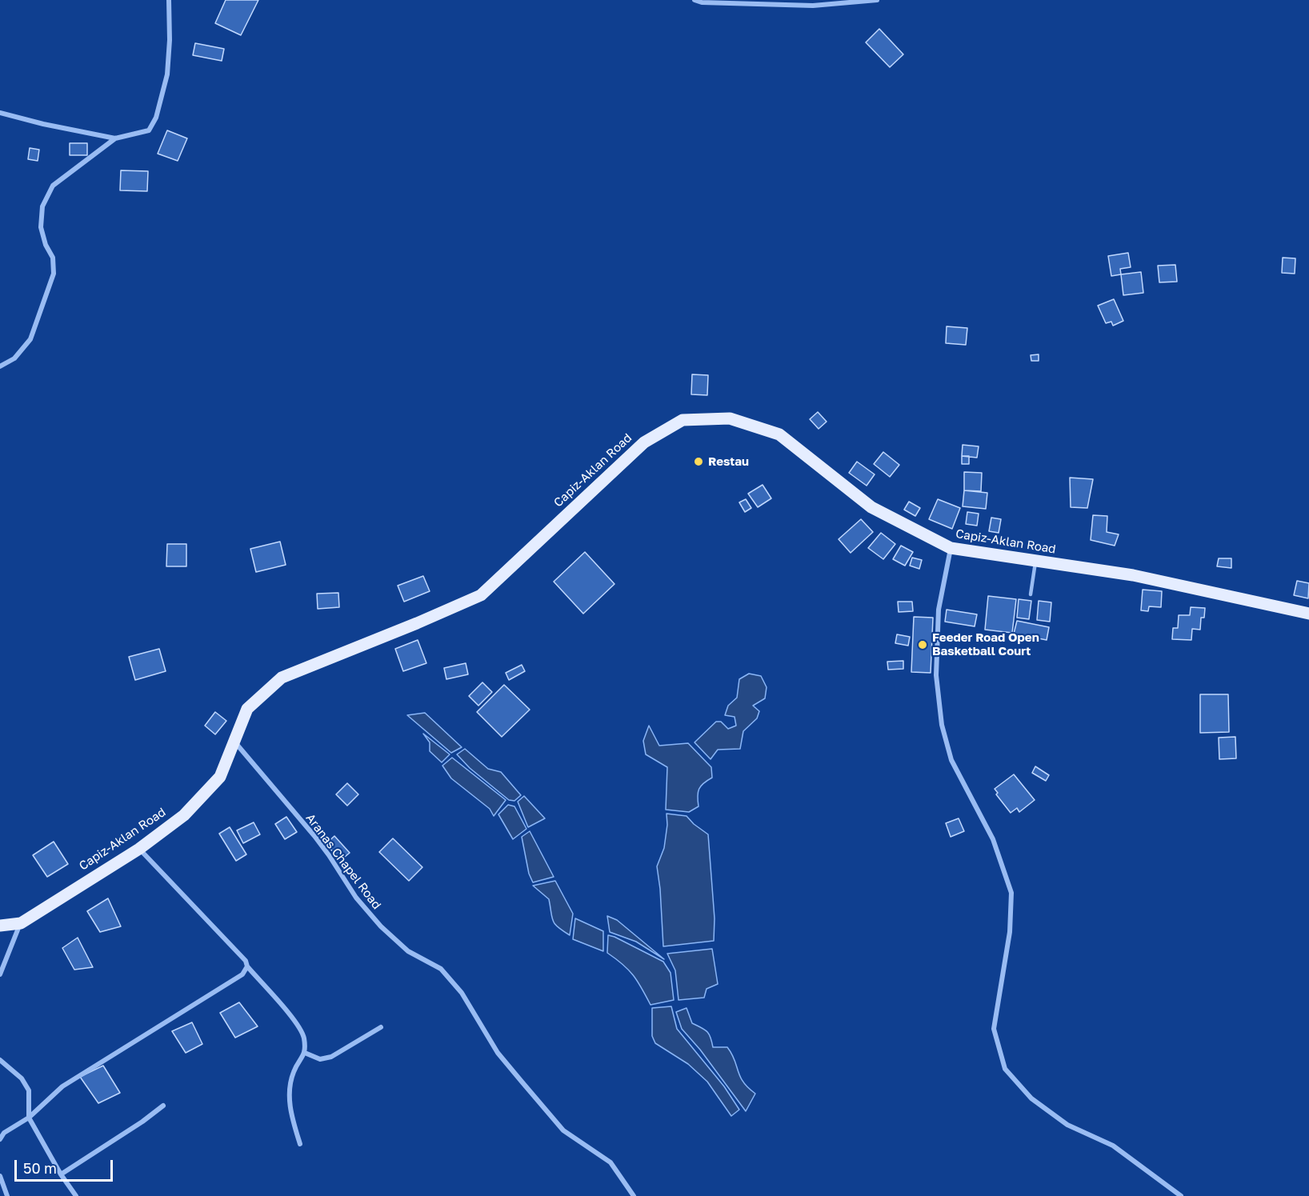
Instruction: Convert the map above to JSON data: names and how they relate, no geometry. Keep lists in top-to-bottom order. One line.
{"streets":{"main road":["Capiz-Aklan Road"],"street":["Aranas Chapel Road"]},"crossings":[["Capiz-Aklan Road","Aranas Chapel Road"]],"places":["Restau","Feeder Road Open Basketball Court"],"scale_bar":"50 m"}
